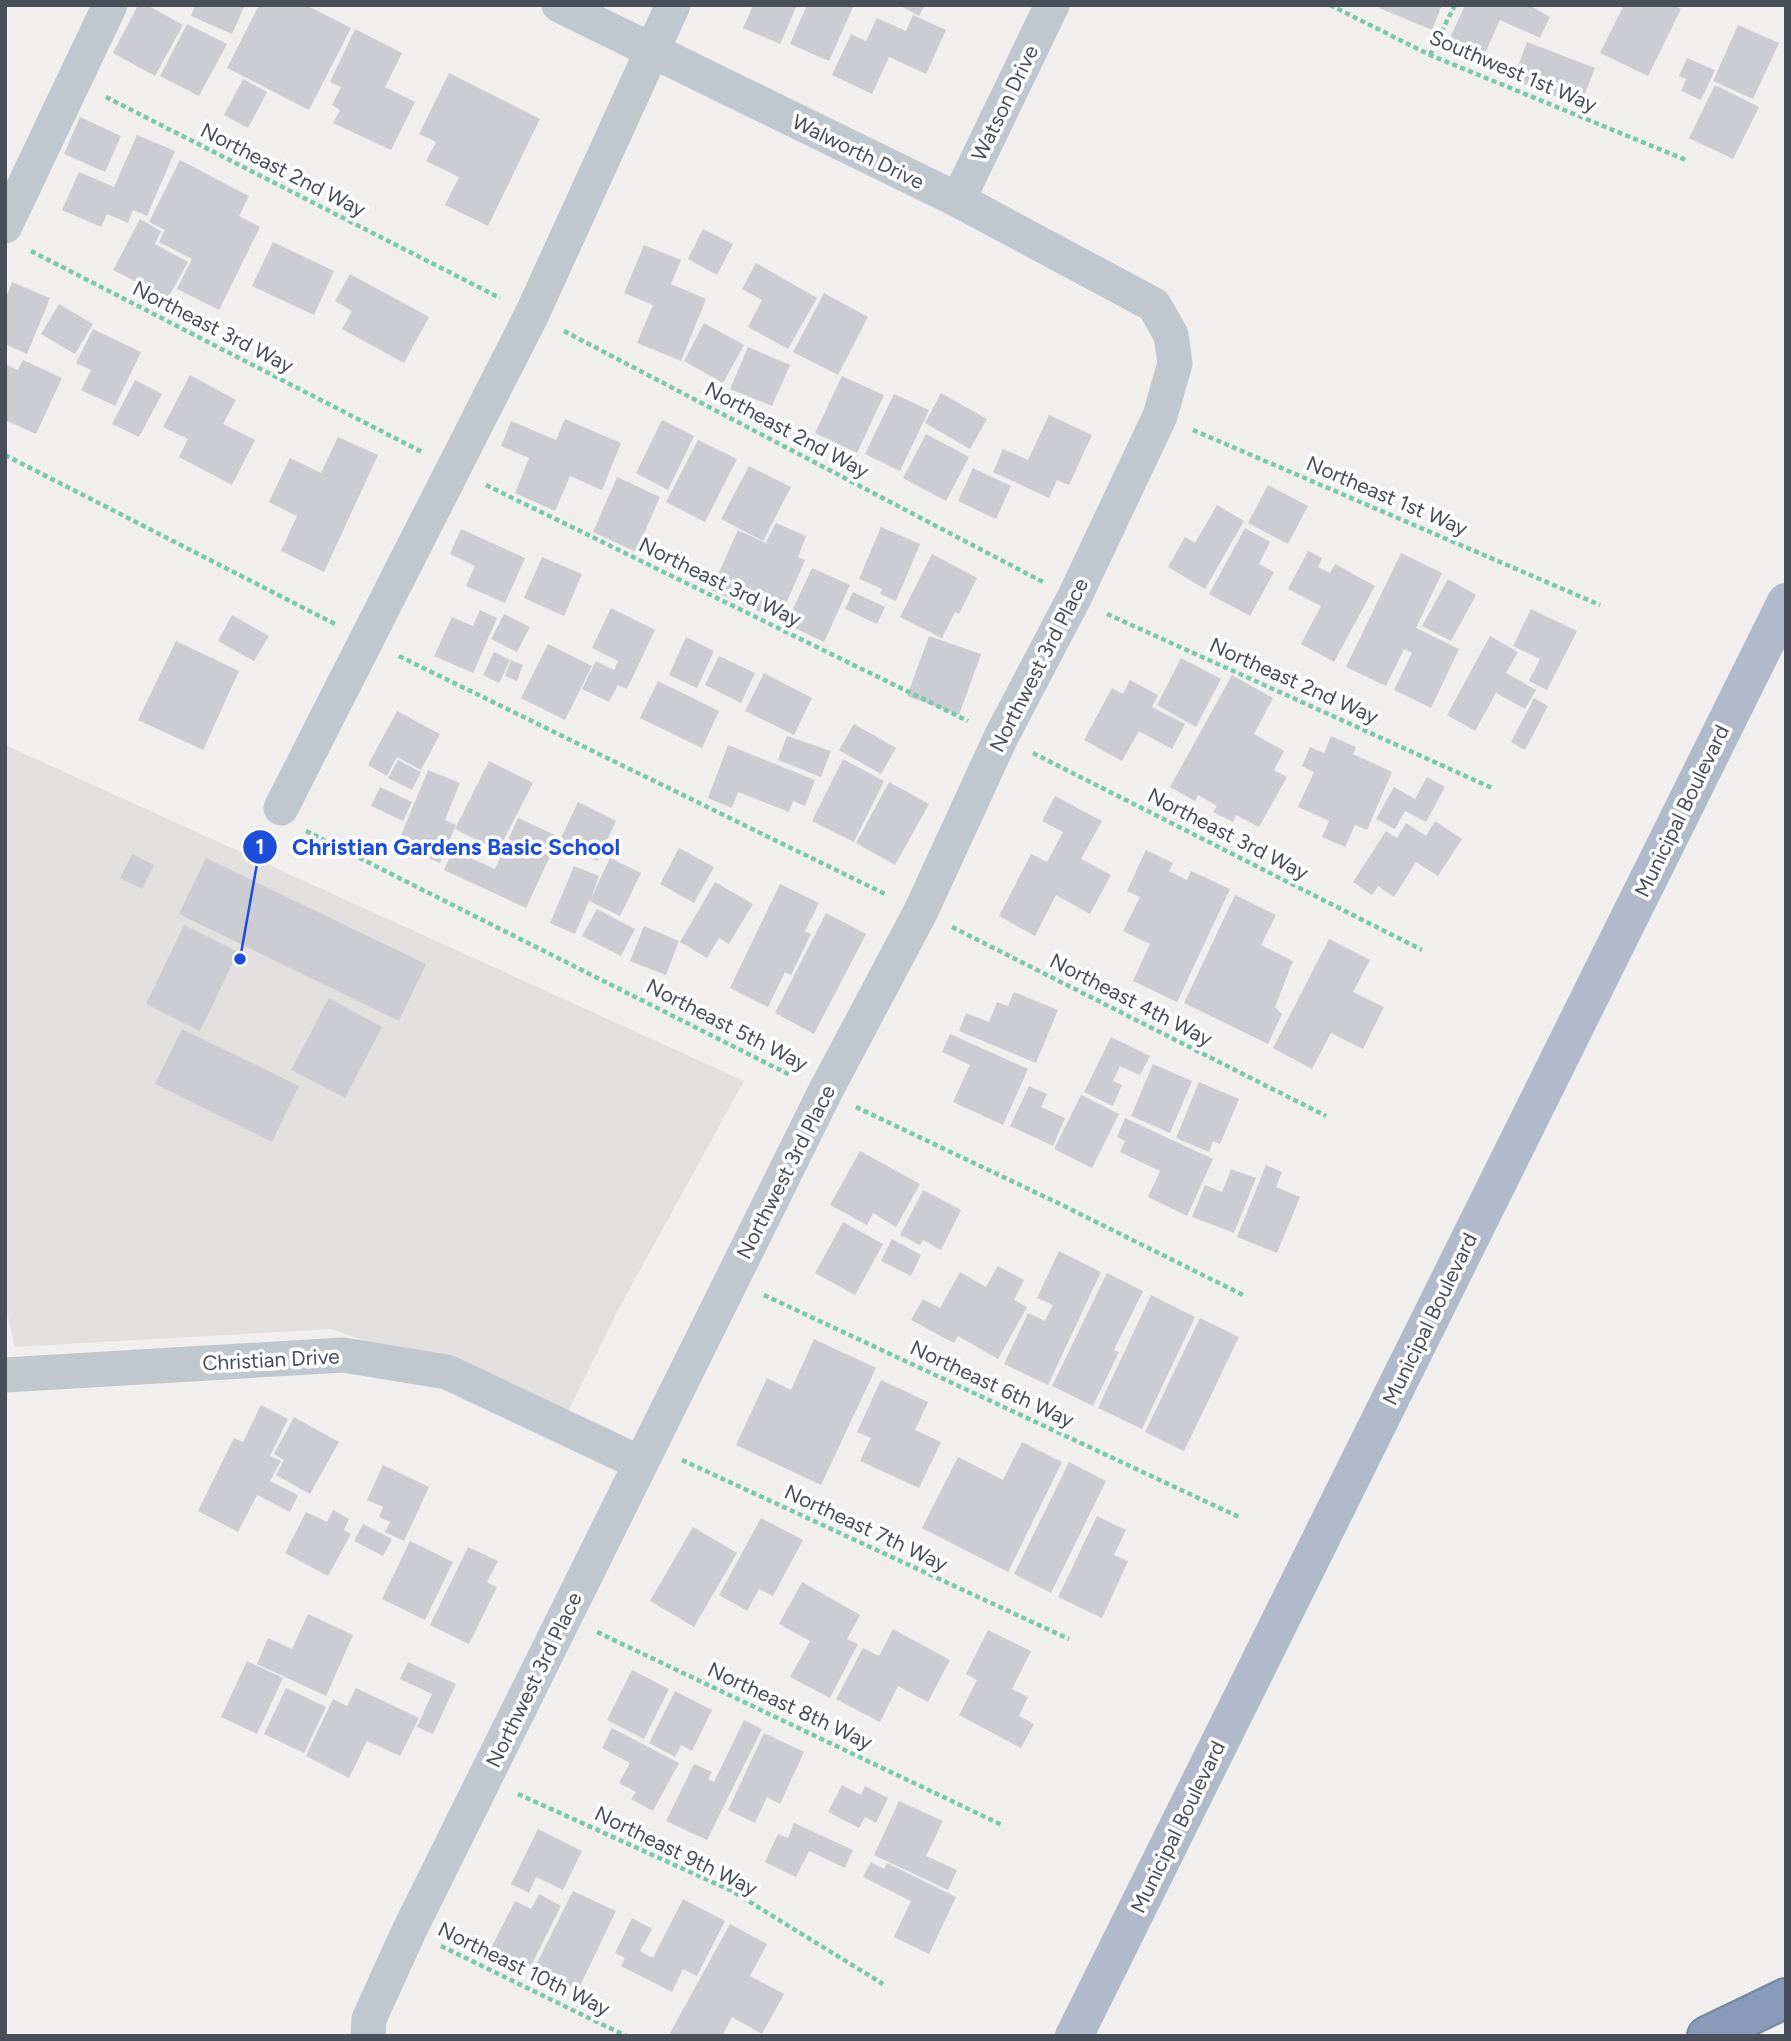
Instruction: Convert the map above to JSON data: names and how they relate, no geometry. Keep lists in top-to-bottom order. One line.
{"streets":{"main road":["Municipal Boulevard"],"street":["Watson Drive","Walworth Drive","Northwest 3rd Place","Christian Drive"],"path":["Southwest 1st Way","Northeast 2nd Way","Northeast 3rd Way","Northeast 1st Way","Northeast 4th Way","Northeast 5th Way","Northeast 6th Way","Northeast 7th Way","Northeast 8th Way","Northeast 9th Way","Northeast 10th Way"]},"crossings":[["Watson Drive","Walworth Drive"],["Walworth Drive","Northwest 3rd Place"],["Northeast 2nd Way","Northwest 3rd Place"],["Northeast 3rd Way","Northwest 3rd Place"],["Northeast 1st Way","Northwest 3rd Place"],["Northwest 3rd Place","Northeast 4th Way"],["Northwest 3rd Place","Northeast 5th Way"],["Northwest 3rd Place","Christian Drive"],["Northwest 3rd Place","Northeast 6th Way"],["Northwest 3rd Place","Northeast 7th Way"],["Northwest 3rd Place","Northeast 8th Way"],["Northwest 3rd Place","Northeast 9th Way"],["Northwest 3rd Place","Northeast 10th Way"],["Christian Drive","Northeast 7th Way"]],"places":["Christian Gardens Basic School"]}
